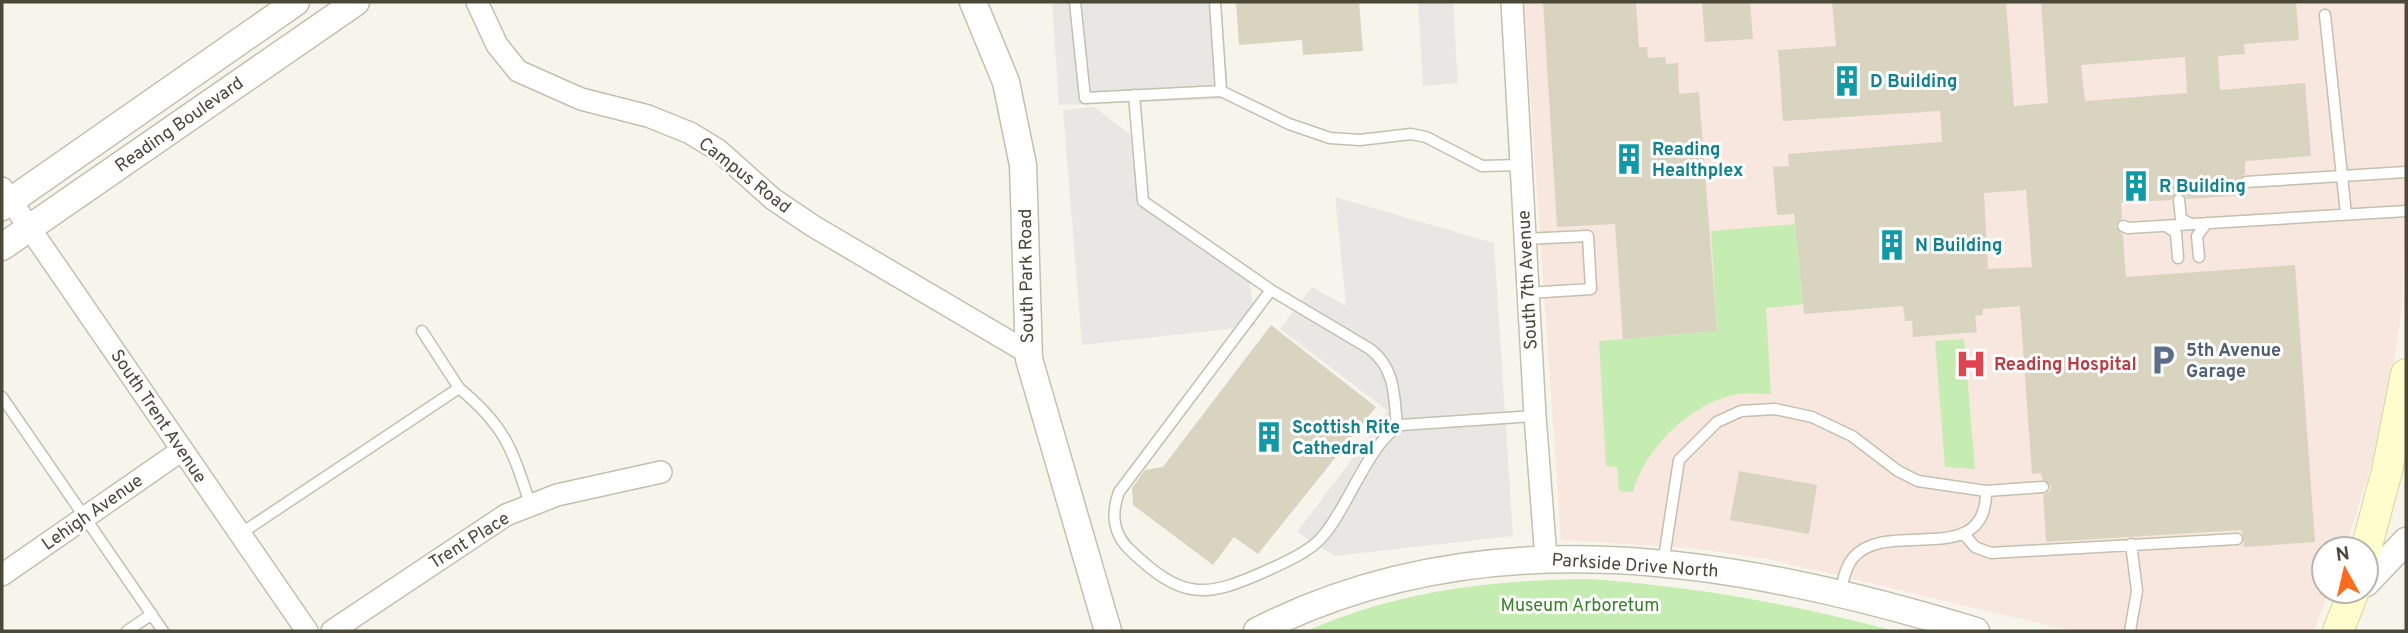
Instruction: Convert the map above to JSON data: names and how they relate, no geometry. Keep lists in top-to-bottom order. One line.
{"streets":{"street":["Reading Boulevard","Campus Road","South Park Road","South 7th Avenue","South Trent Avenue","Lehigh Avenue","Trent Place","Parkside Drive North"]},"crossings":[["Reading Boulevard","South Trent Avenue"],["Campus Road","South Park Road"],["South 7th Avenue","Parkside Drive North"],["South Trent Avenue","Lehigh Avenue"]],"parks":["Museum Arboretum"],"places":{"building":["D Building","Reading Healthplex","R Building","N Building","Scottish Rite Cathedral"],"parking":["5th Avenue Garage"],"hospital":["Reading Hospital"]},"north":"top"}
